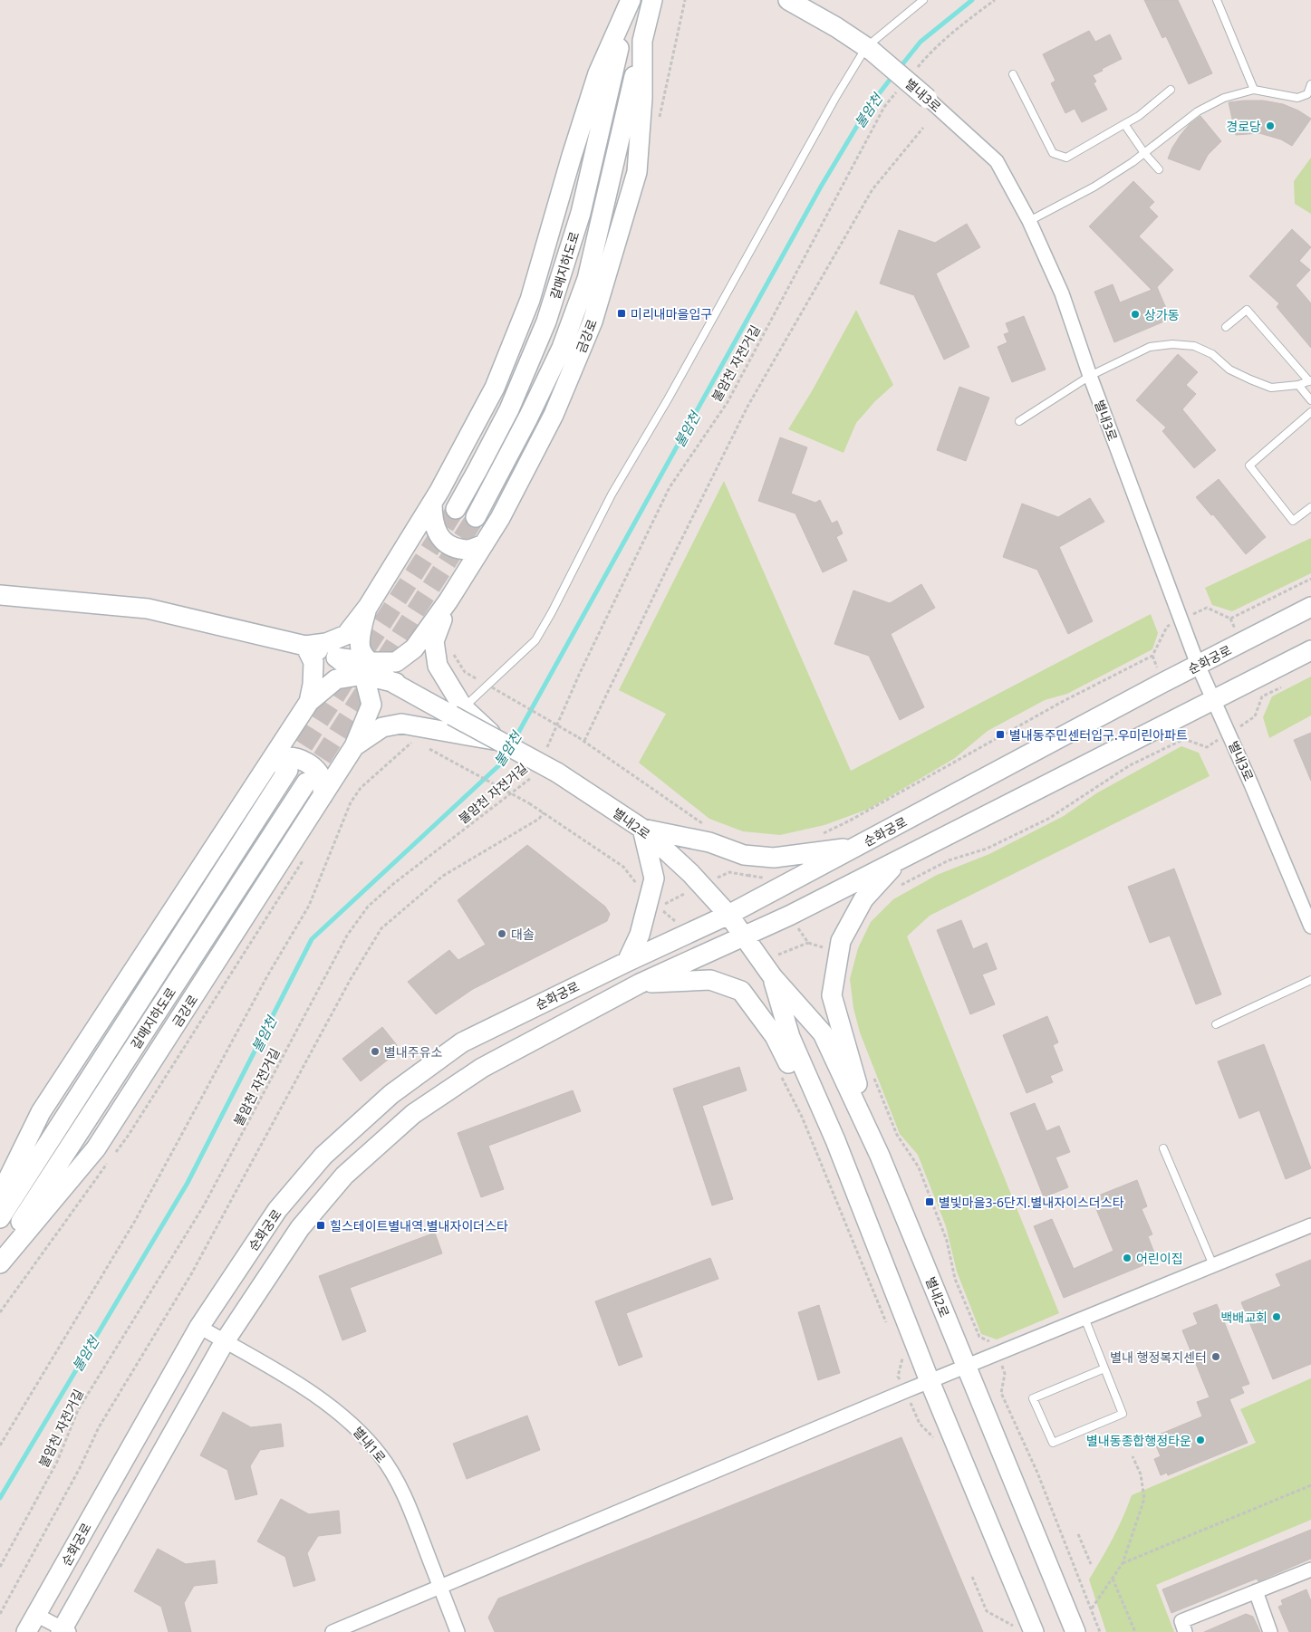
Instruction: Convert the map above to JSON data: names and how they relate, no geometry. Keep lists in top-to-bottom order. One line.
{"streets":{"street":["별내3로","갈매지하도로","금강로","순화궁로","별내2로","별내1로"],"path":["불암천 자전거길"]},"crossings":[["별내3로","순화궁로"],["갈매지하도로","금강로"],["순화궁로","별내2로"],["순화궁로","별내1로"]],"water":["불암천"],"places":{"other":["경로당","상가동","대솔","별내주유소","어린이집","백배교회","별내 행정복지센터","별내동종합행정타운"],"transit":["미리내마을입구","별내동주민센터입구.우미린아파트","별빛마을3-6단지.별내자이스더스타","힐스테이트별내역.별내자이더스타"]}}
